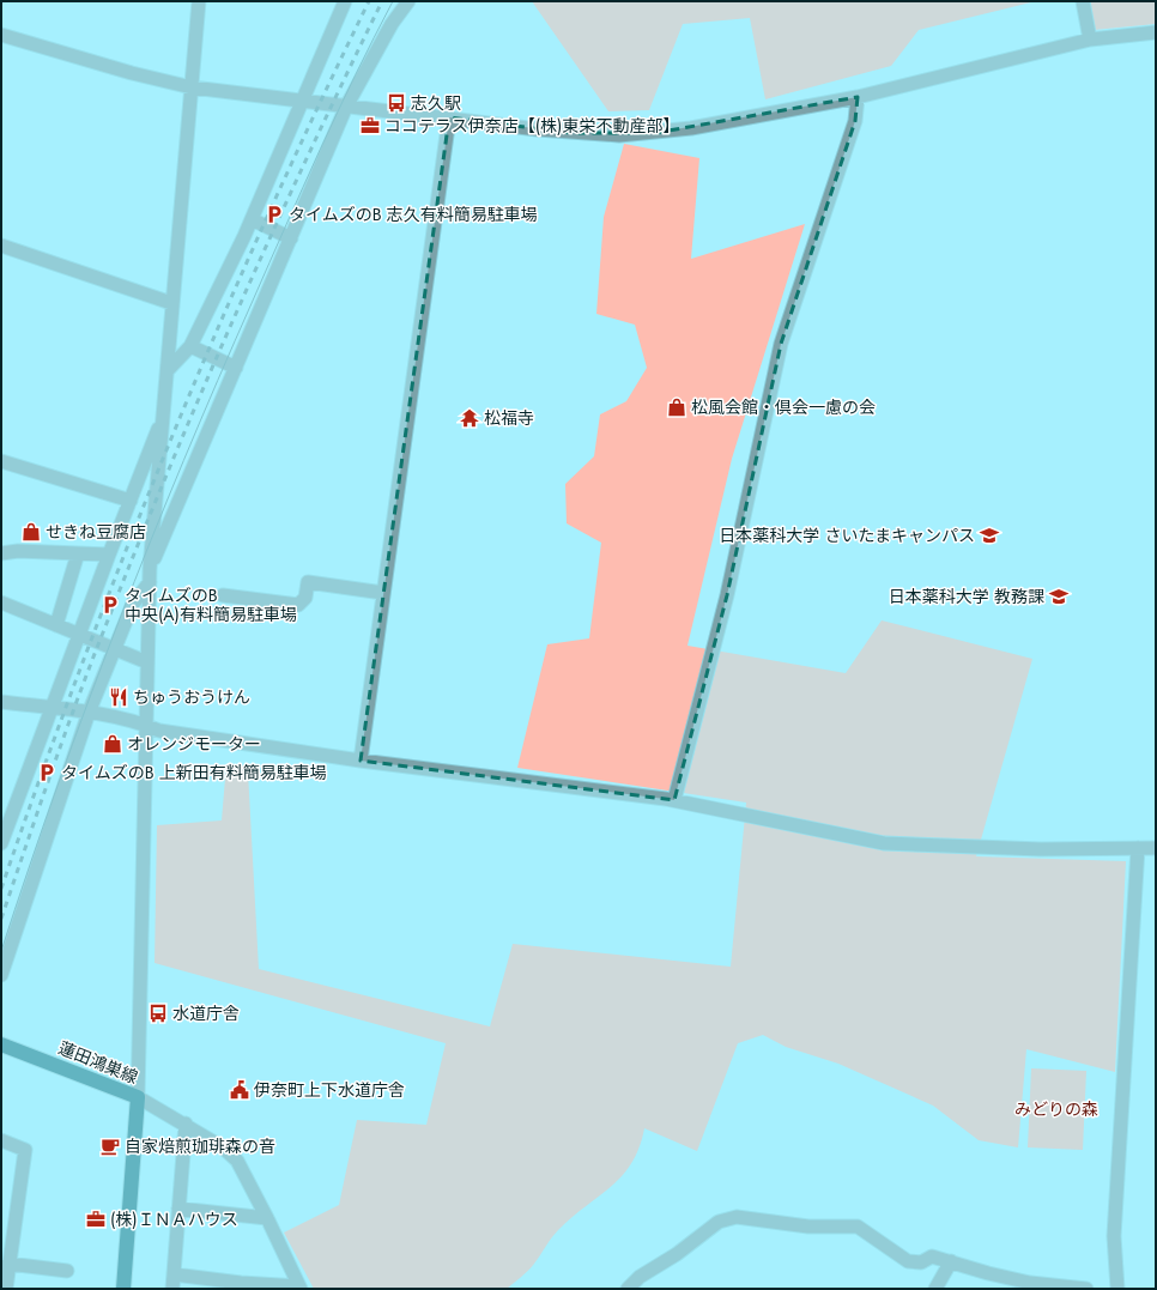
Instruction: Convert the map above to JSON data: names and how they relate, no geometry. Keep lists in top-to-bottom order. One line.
{"streets":{"main road":["蓮田鴻巣線"]},"parks":["みどりの森"],"places":{"bus stop":["志久駅","水道庁舎"],"office":["ココテラス伊奈店【(株)東栄不動産部】","(株)ＩＮＡハウス"],"parking":["タイムズのB 志久有料簡易駐車場","タイムズのB 中央(A)有料簡易駐車場","タイムズのB 上新田有料簡易駐車場"],"shop":["松風会館・倶会一慮の会","せきね豆腐店","オレンジモーター"],"temple":["松福寺"],"school or university":["日本薬科大学 さいたまキャンパス","日本薬科大学 教務課"],"restaurant":["ちゅうおうけん"],"public building":["伊奈町上下水道庁舎"],"cafe":["自家焙煎珈琲森の音"]}}
